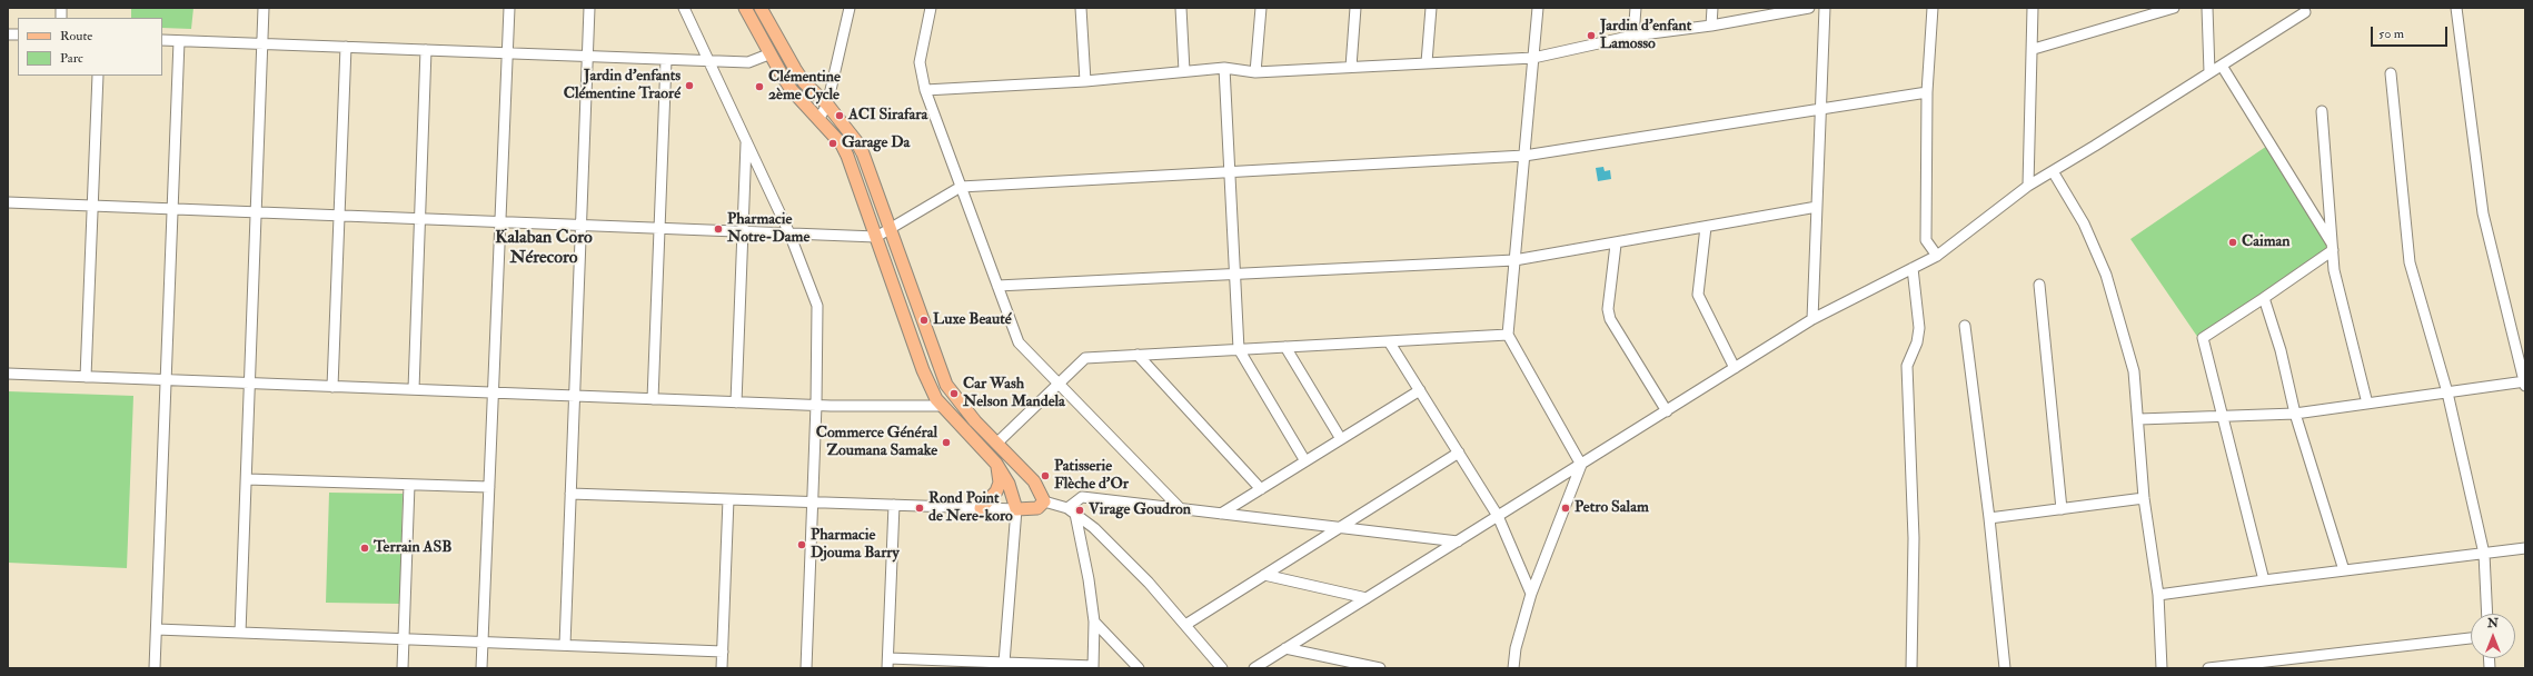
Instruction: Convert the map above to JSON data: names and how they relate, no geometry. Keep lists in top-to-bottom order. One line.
{"districts":["Kalaban Coro Nérecoro"],"places":["Jardin d'enfant Lamosso","Jardin d'enfants Clémentine Traoré","Clémentine 2ème Cycle","ACI Sirafara","Garage Da","Pharmacie Notre-Dame","Caiman","Luxe Beauté","Car Wash Nelson Mandela","Commerce Général Zoumana Samake","Patisserie Flèche d'Or","Rond Point de Nere-koro","Petro Salam","Virage Goudron","Pharmacie Djouma Barry","Terrain ASB"],"legend":["Route","Parc"],"scale_bar":"50 m","north":"top"}
